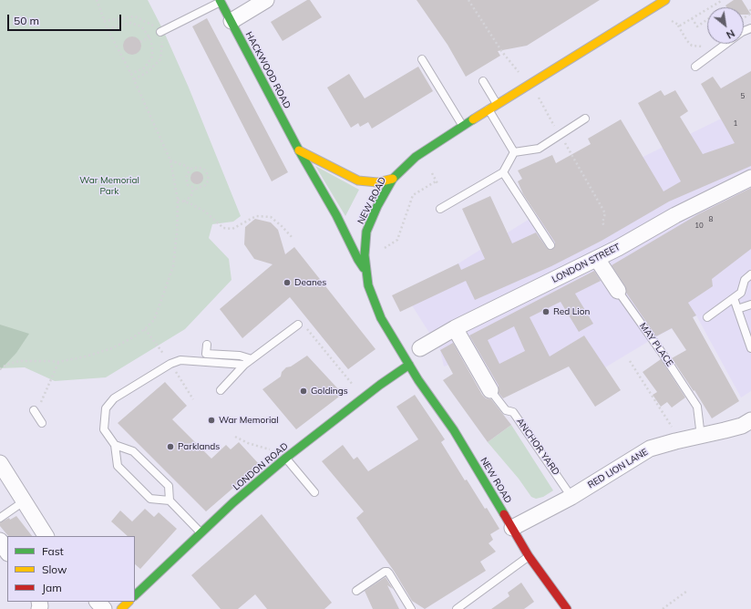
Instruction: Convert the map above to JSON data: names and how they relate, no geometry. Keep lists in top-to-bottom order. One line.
{"streets":{"street":["HACKWOOD ROAD","NEW ROAD","LONDON STREET","MAY PLACE","ANCHOR YARD","LONDON ROAD","RED LION LANE"]},"crossings":[["HACKWOOD ROAD","NEW ROAD"],["NEW ROAD","LONDON ROAD"],["NEW ROAD","RED LION LANE"],["LONDON STREET","MAY PLACE"],["LONDON STREET","ANCHOR YARD"],["MAY PLACE","RED LION LANE"],["ANCHOR YARD","RED LION LANE"]],"parks":["War Memorial Park"],"places":["Deanes","Red Lion","Goldings","War Memorial","Parklands"],"house_numbers":["5","1","8","10"],"legend":["Fast","Slow","Jam"],"scale_bar":"50 m","north":"bottom right"}
